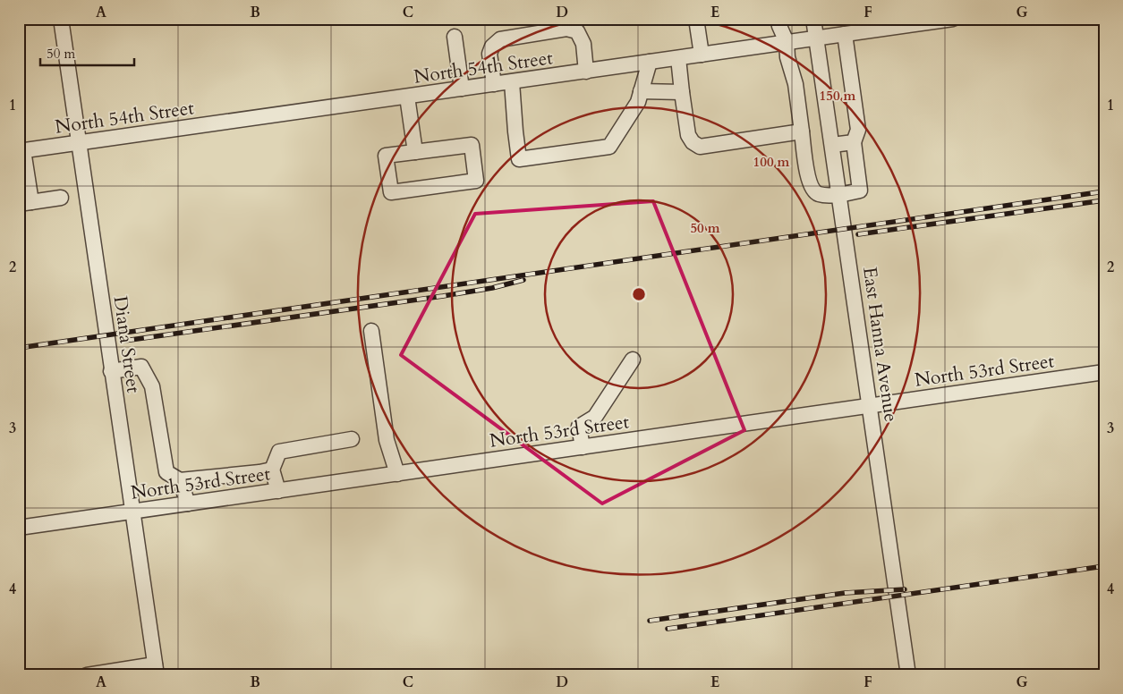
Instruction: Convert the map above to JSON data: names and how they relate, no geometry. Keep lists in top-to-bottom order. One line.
{"streets":{"street":["North 54th Street","Diana Street","East Hanna Avenue","North 53rd Street"]},"crossings":[["North 54th Street","Diana Street"],["North 54th Street","East Hanna Avenue"],["Diana Street","North 53rd Street"],["East Hanna Avenue","North 53rd Street"]],"scale_bar":"50 m","grid":{"columns":["A","B","C","D","E","F","G"],"rows":["1","2","3","4"]},"rings":["150 m","100 m","50 m"]}
